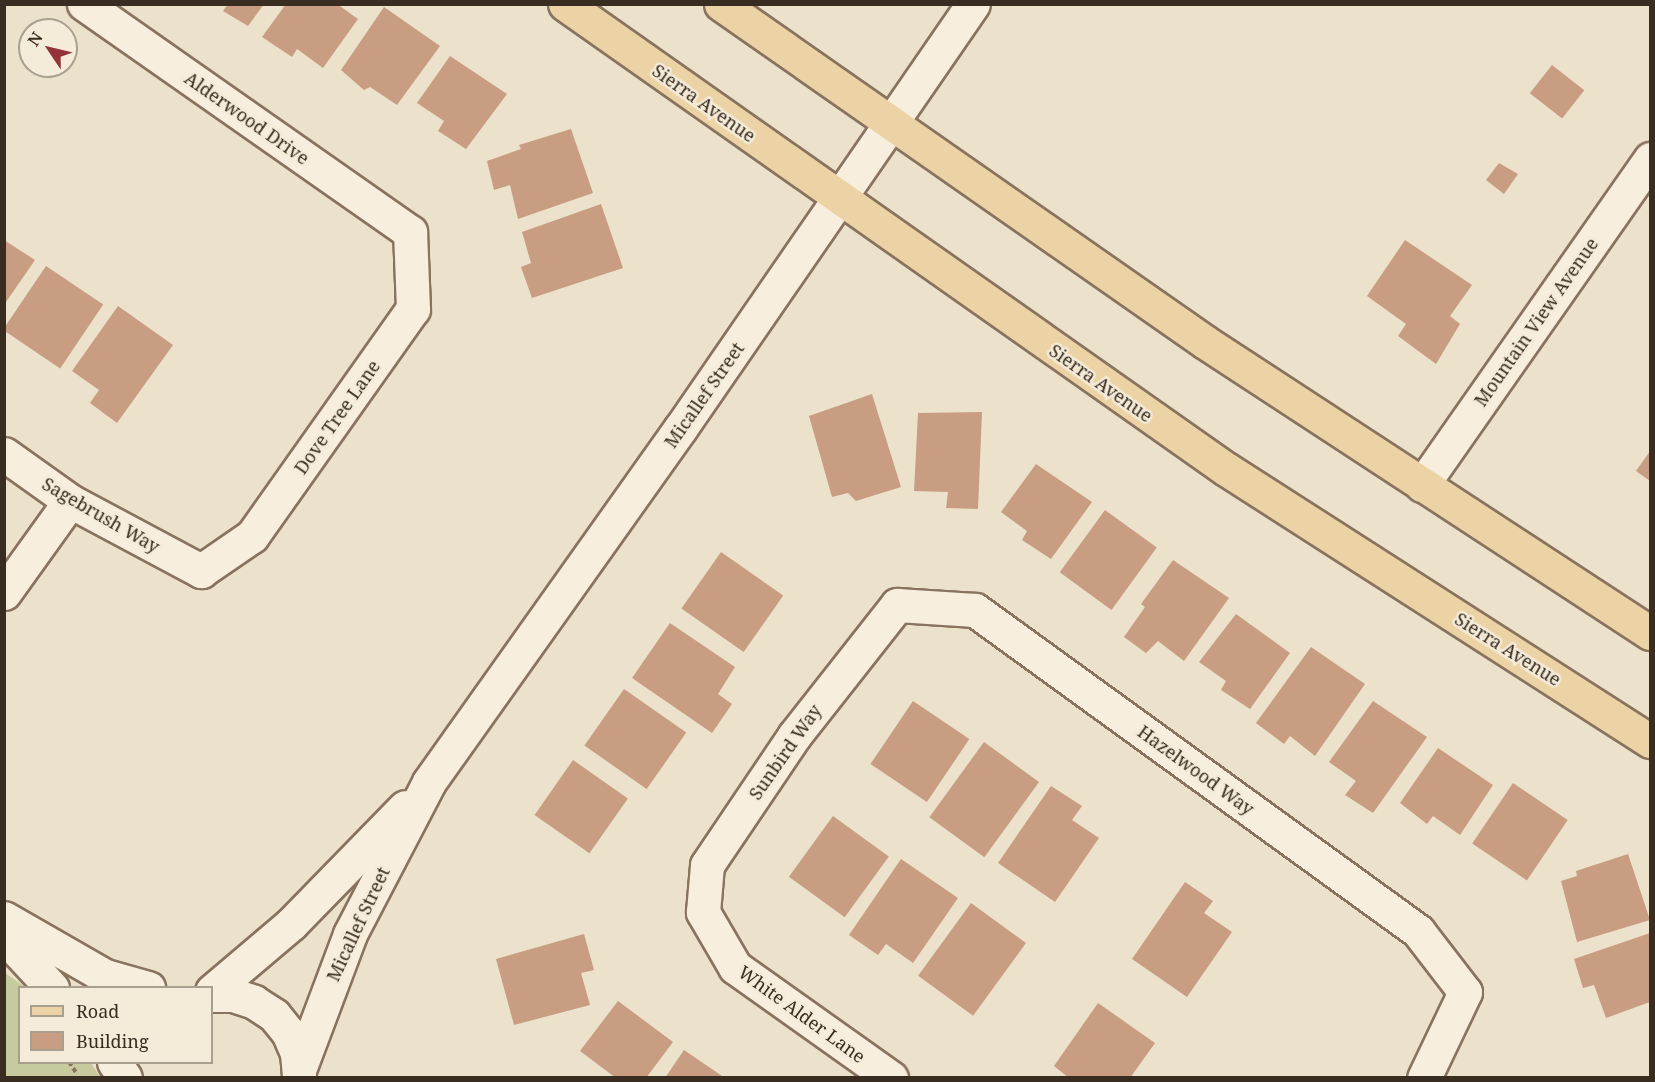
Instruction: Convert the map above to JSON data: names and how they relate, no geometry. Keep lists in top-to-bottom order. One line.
{"streets":{"main road":["Sierra Avenue"],"street":["Alderwood Drive","Mountain View Avenue","Micallef Street","Dove Tree Lane","Sagebrush Way","Sunbird Way","Hazelwood Way","White Alder Lane"]},"crossings":[["Sierra Avenue","Micallef Street"],["Alderwood Drive","Dove Tree Lane"],["Dove Tree Lane","Sagebrush Way"],["Sunbird Way","Hazelwood Way"],["Sunbird Way","White Alder Lane"]],"legend":["Road","Building"],"north":"top left"}
